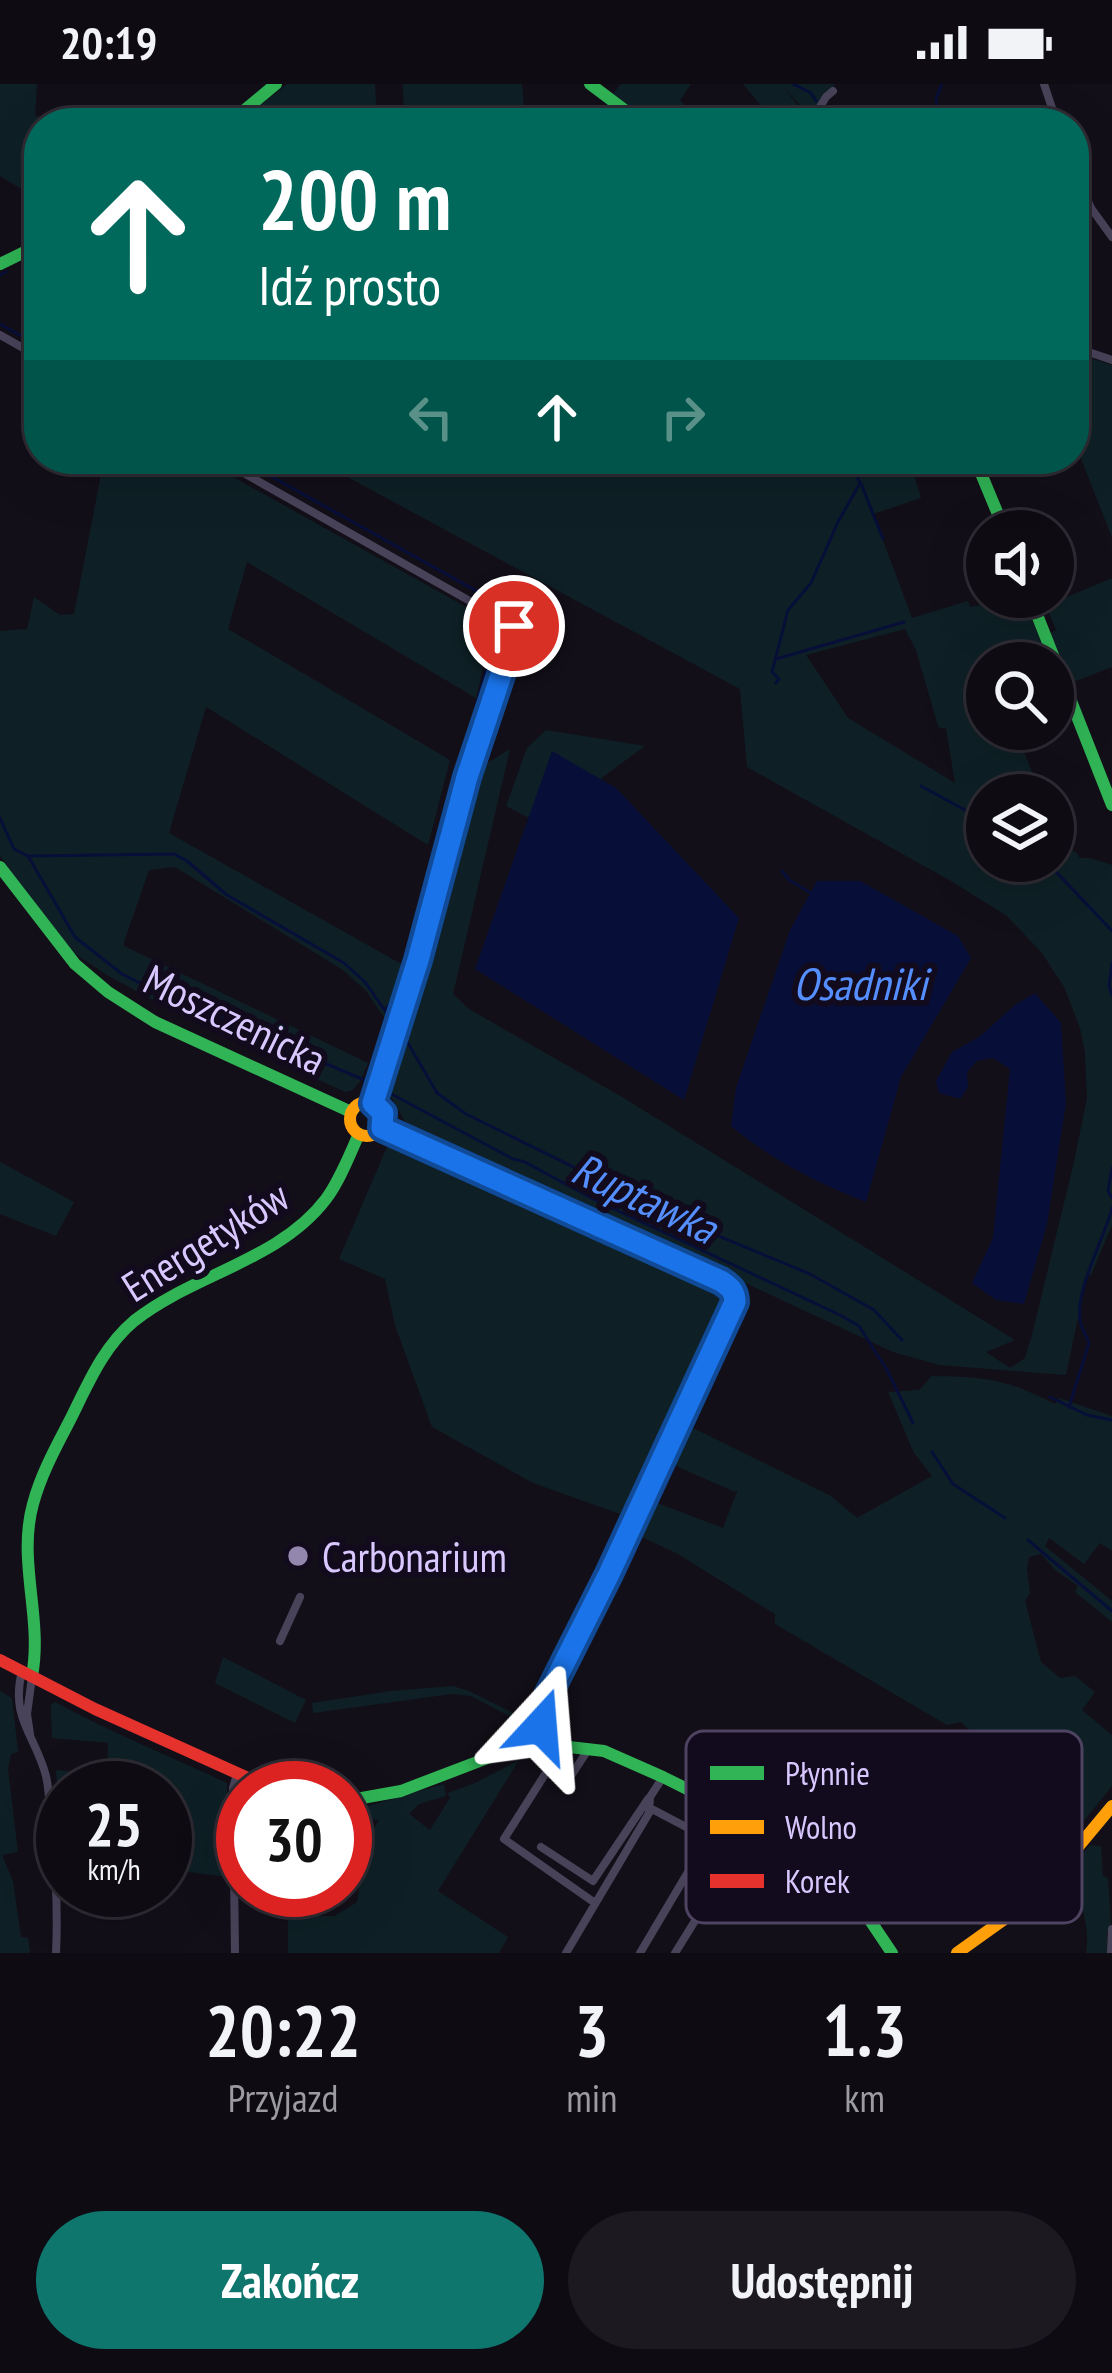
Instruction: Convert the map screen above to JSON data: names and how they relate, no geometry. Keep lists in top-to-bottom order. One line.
{"streets":{"street":["Moszczenicka","Energetyków"]},"crossings":[["Moszczenicka","Energetyków"]],"water":["Osadniki","Ruptawka"],"places":["Carbonarium"],"legend":["Płynnie","Wolno","Korek"],"page":{"status":"20:19","turn":["200 m","Idź prosto"],"speed":"25 km/h","limit":"30","eta":["20:22","Przyjazd","3","min","1.3","km"],"buttons":["Zakończ","Udostępnij"]}}
